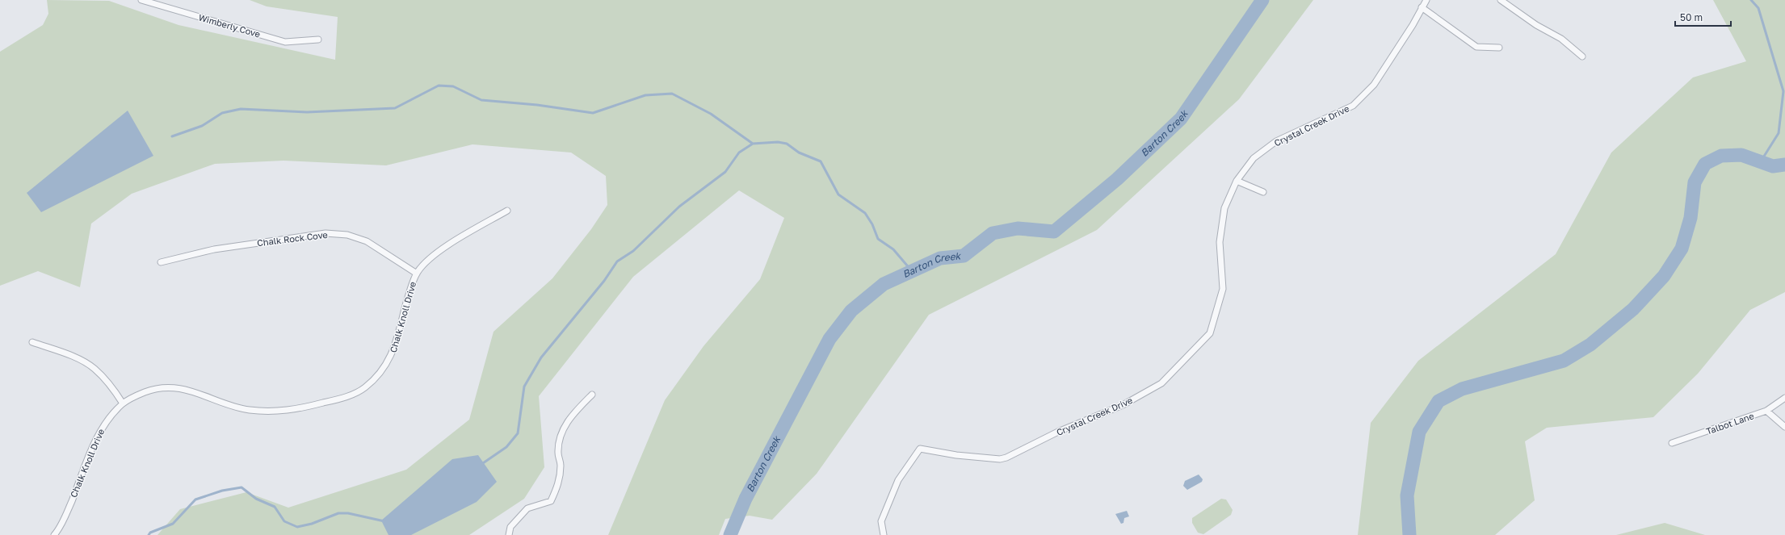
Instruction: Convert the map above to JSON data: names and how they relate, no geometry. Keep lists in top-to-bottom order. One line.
{"streets":{"street":["Wimberly Cove","Crystal Creek Drive","Chalk Rock Cove","Chalk Knoll Drive","Talbot Lane"]},"crossings":[["Chalk Rock Cove","Chalk Knoll Drive"]],"water":["Barton Creek"],"scale_bar":"50 m"}
